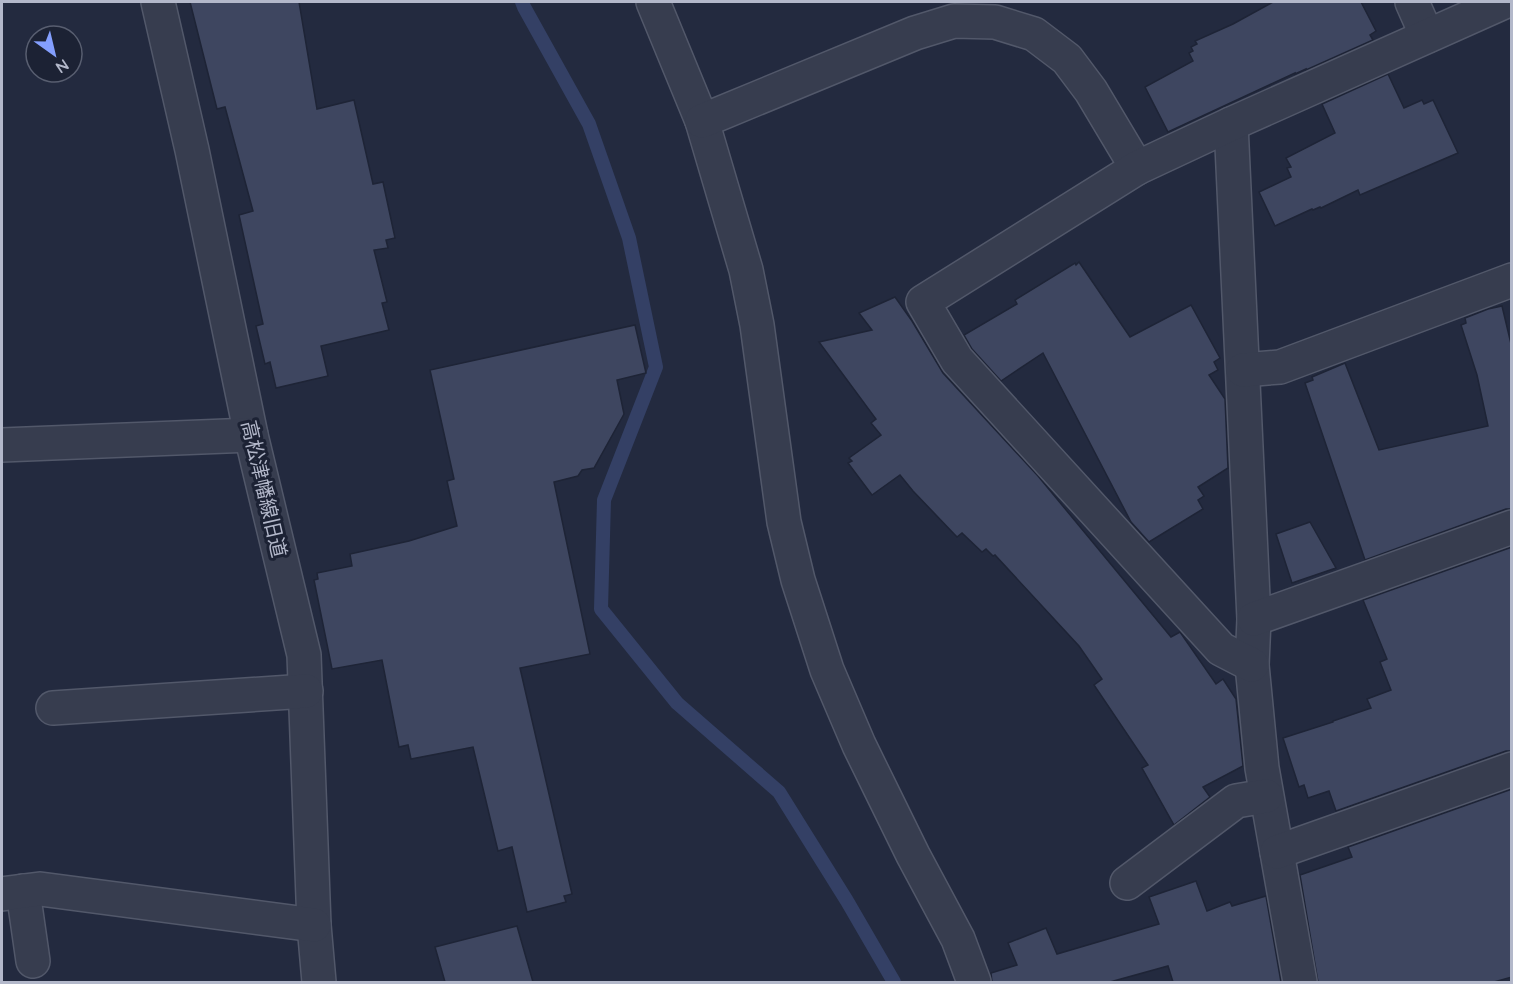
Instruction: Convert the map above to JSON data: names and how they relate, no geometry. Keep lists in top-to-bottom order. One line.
{"streets":{"street":["高松津幡線旧道"]},"north":"bottom right"}
